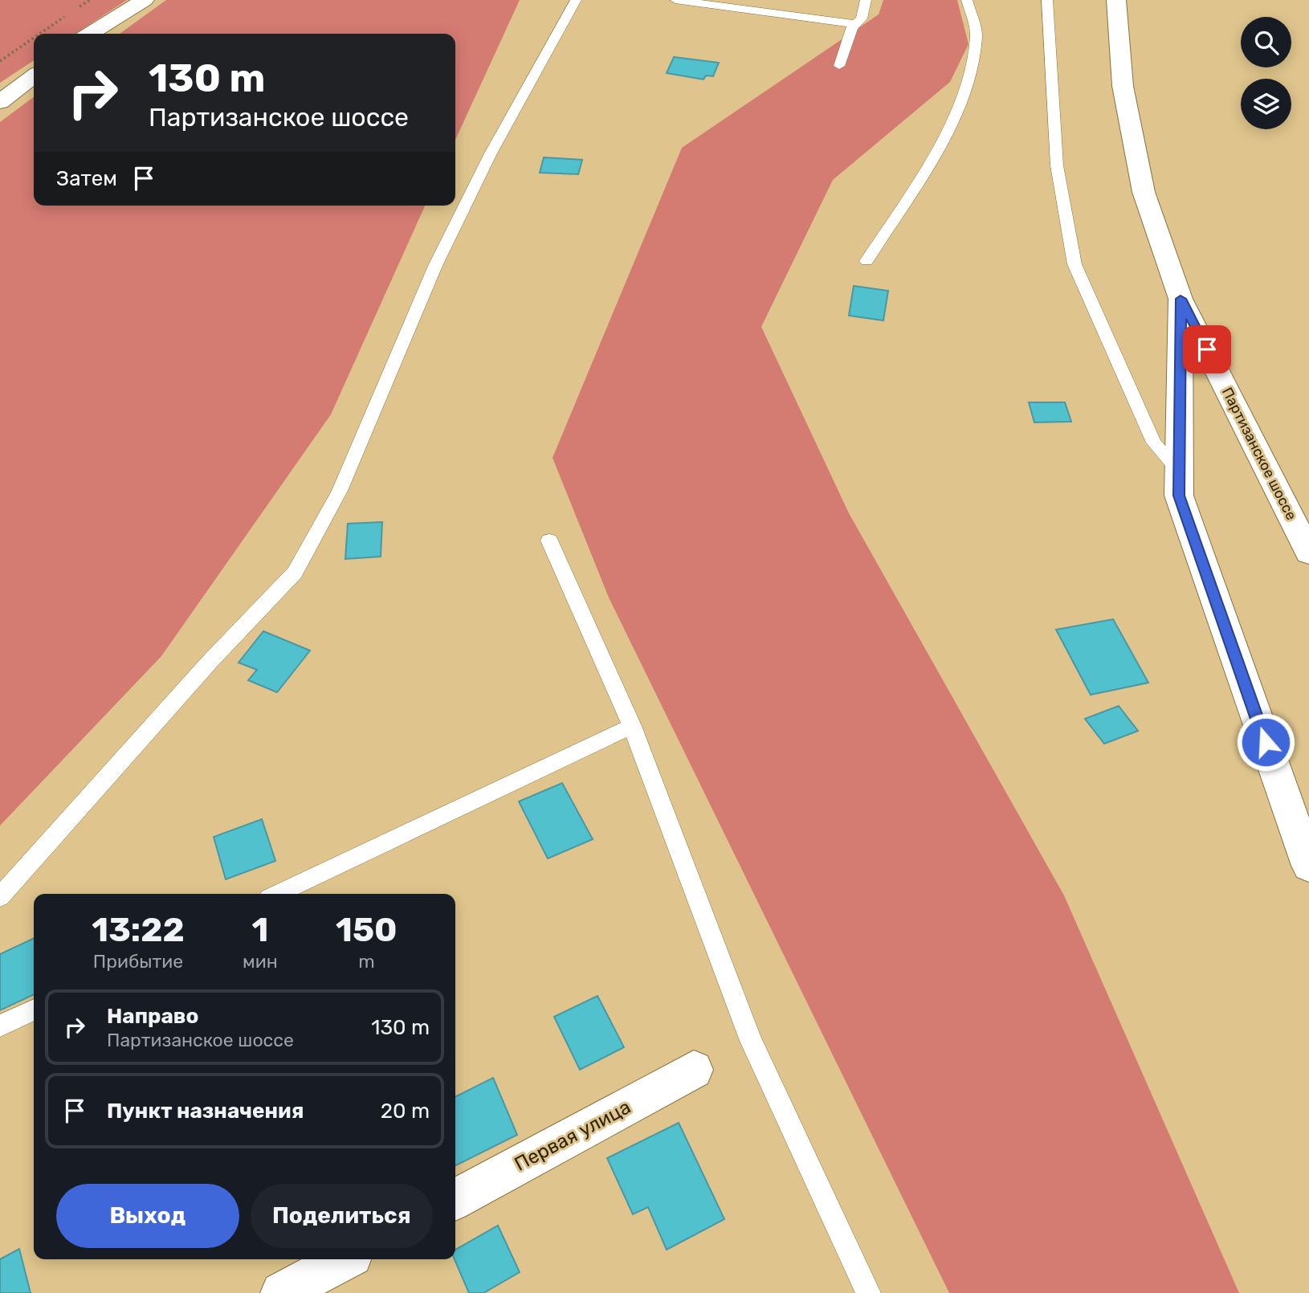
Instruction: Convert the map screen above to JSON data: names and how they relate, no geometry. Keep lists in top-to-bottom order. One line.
{"streets":{"street":["Партизанское шоссе","Первая улица"]},"page":{"turn":["130 m","Партизанское шоссе"],"then":"Затем","eta":["13:22","Прибытие","1","мин","150","m"],"list":[{"name":"Направо","note":"Партизанское шоссе","value":"130 m"},{"name":"Пункт назначения","value":"20 m"}],"buttons":["Выход","Поделиться"]}}
